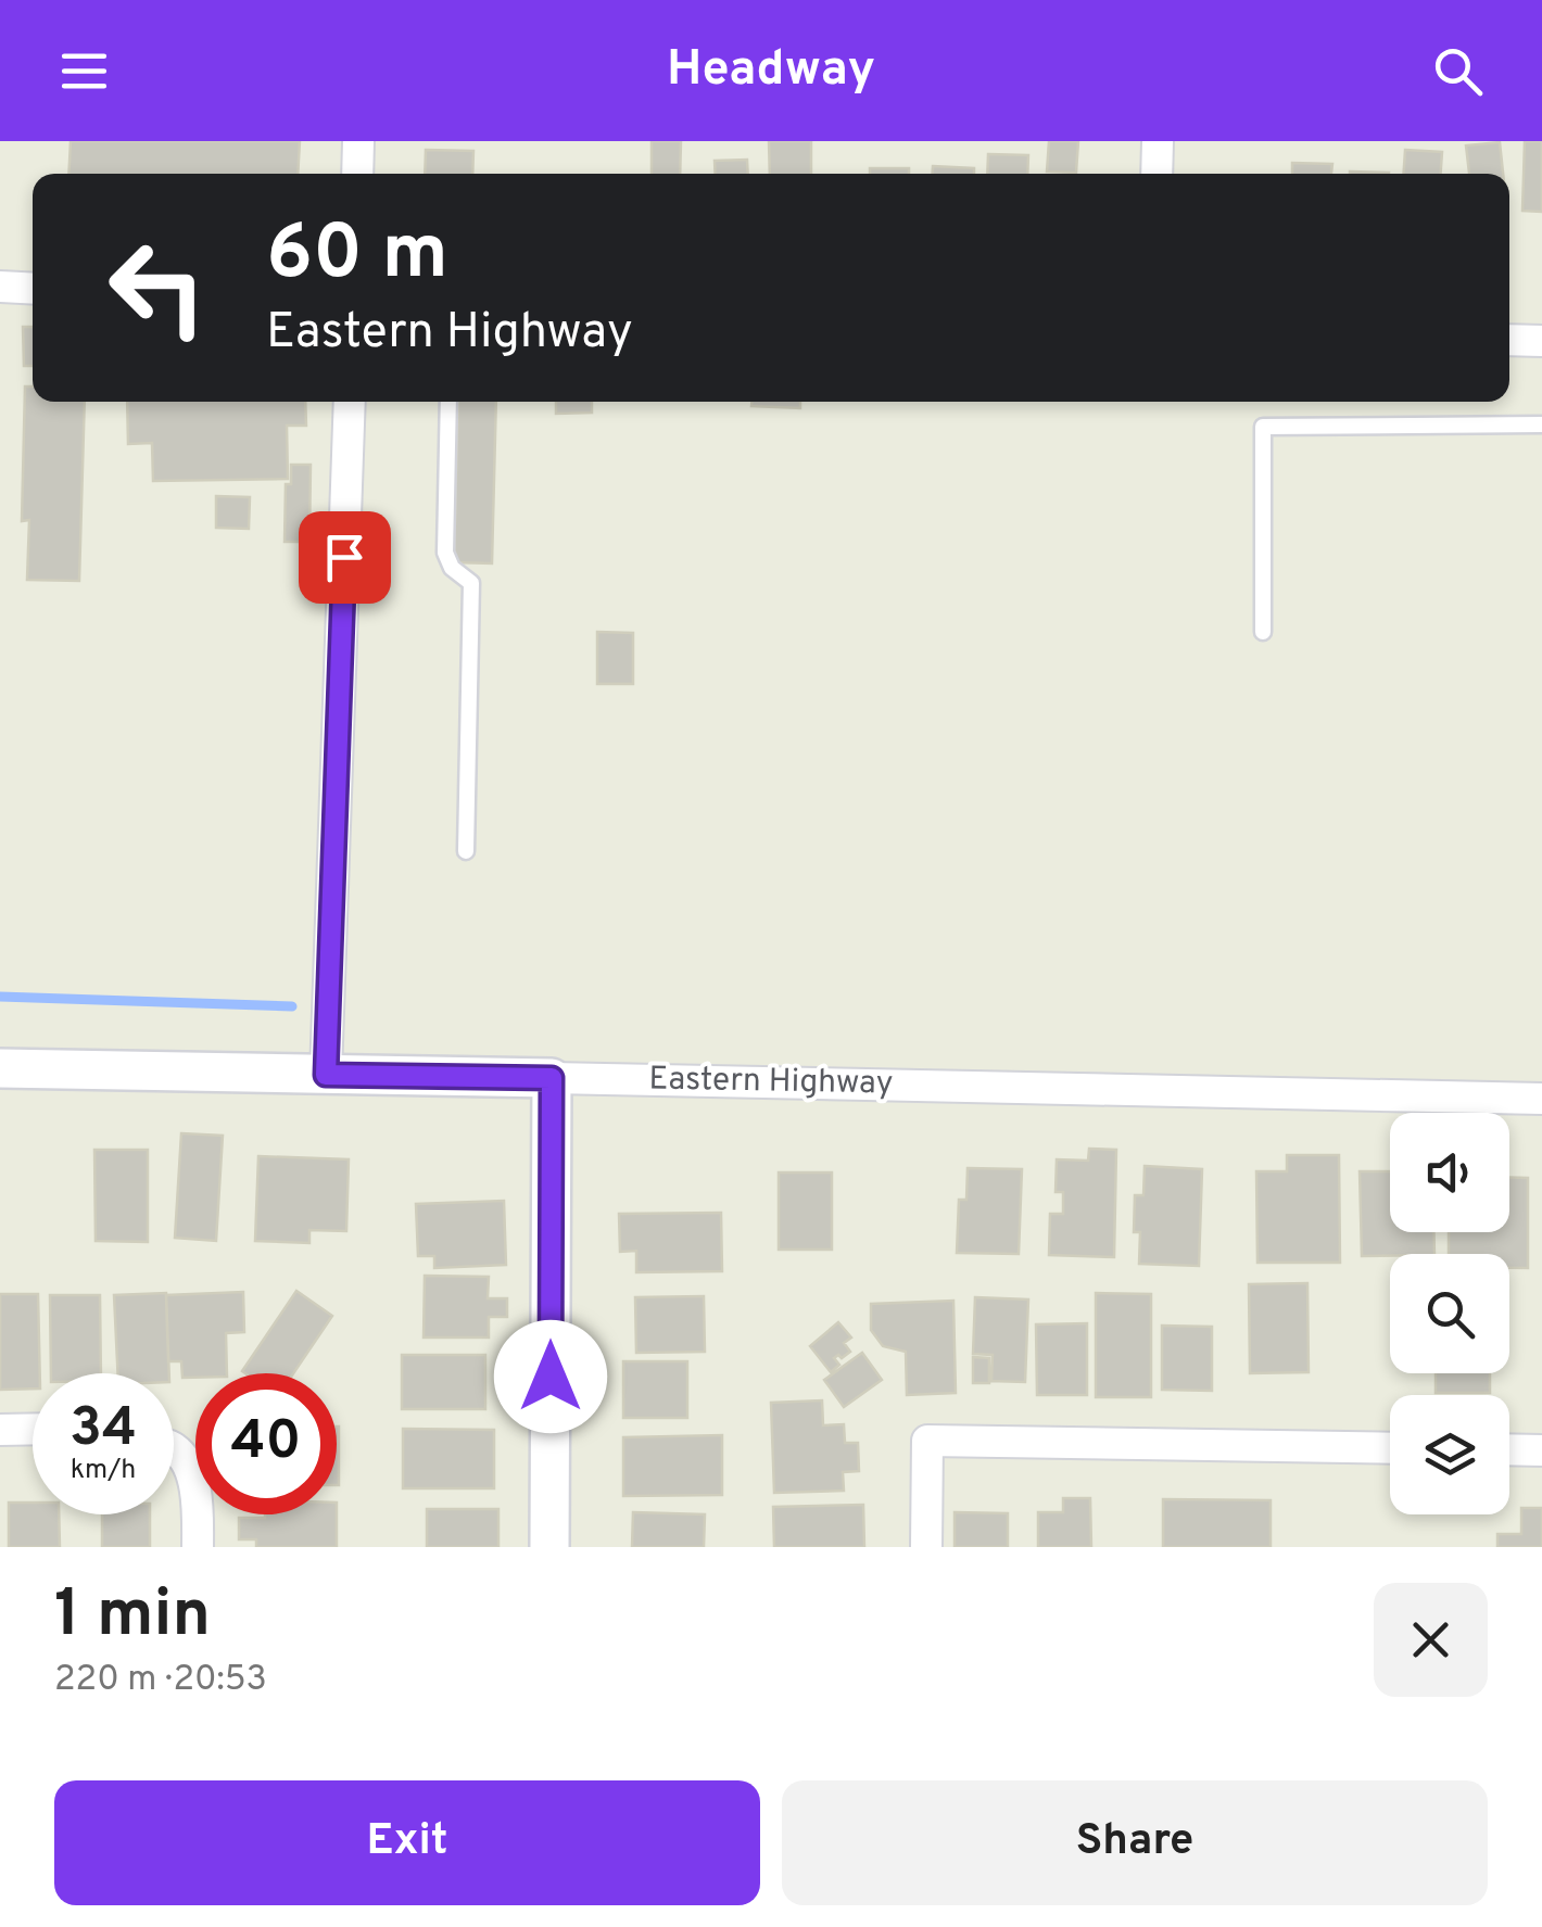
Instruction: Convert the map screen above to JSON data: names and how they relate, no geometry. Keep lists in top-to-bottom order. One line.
{"streets":{"street":["Eastern Highway"]},"page":{"header":"Headway","turn":["60 m","Eastern Highway"],"speed":"34 km/h","limit":"40","heading":["1 min","220 m · 20:53"],"buttons":["Exit","Share"]}}
